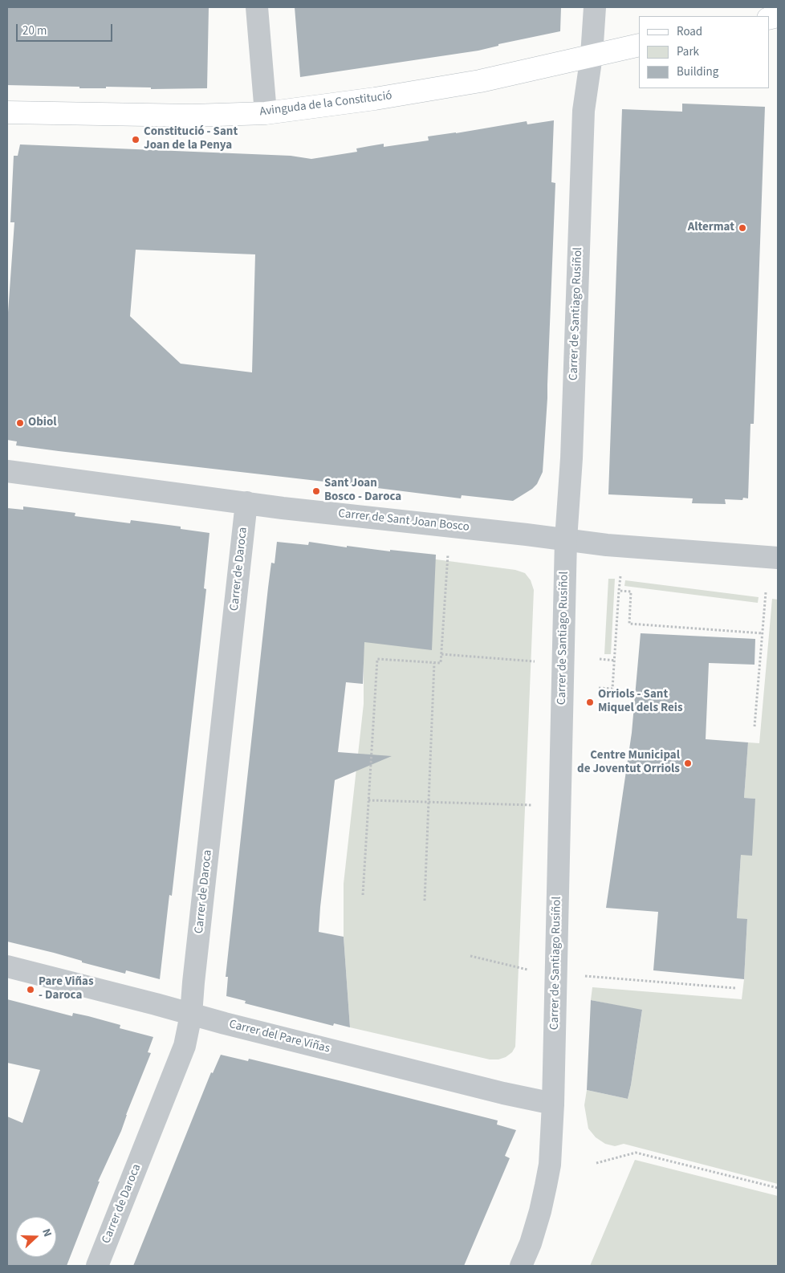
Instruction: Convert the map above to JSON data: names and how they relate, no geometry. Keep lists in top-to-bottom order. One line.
{"streets":{"main road":["Avinguda de la Constitució"],"street":["Carrer de Santiago Rusiñol","Carrer de Sant Joan Bosco","Carrer de Daroca","Carrer del Pare Viñas"]},"crossings":[["Avinguda de la Constitució","Carrer de Santiago Rusiñol"],["Carrer de Santiago Rusiñol","Carrer de Sant Joan Bosco"],["Carrer de Santiago Rusiñol","Carrer del Pare Viñas"],["Carrer de Sant Joan Bosco","Carrer de Daroca"],["Carrer de Daroca","Carrer del Pare Viñas"]],"places":["Constitució - Sant Joan de la Penya","Altermat","Obiol","Sant Joan Bosco - Daroca","Orriols - Sant Miquel dels Reis","Centre Municipal de Joventut Orriols","Pare Viñas - Daroca"],"legend":["Road","Park","Building"],"scale_bar":"20 m","north":"right"}
